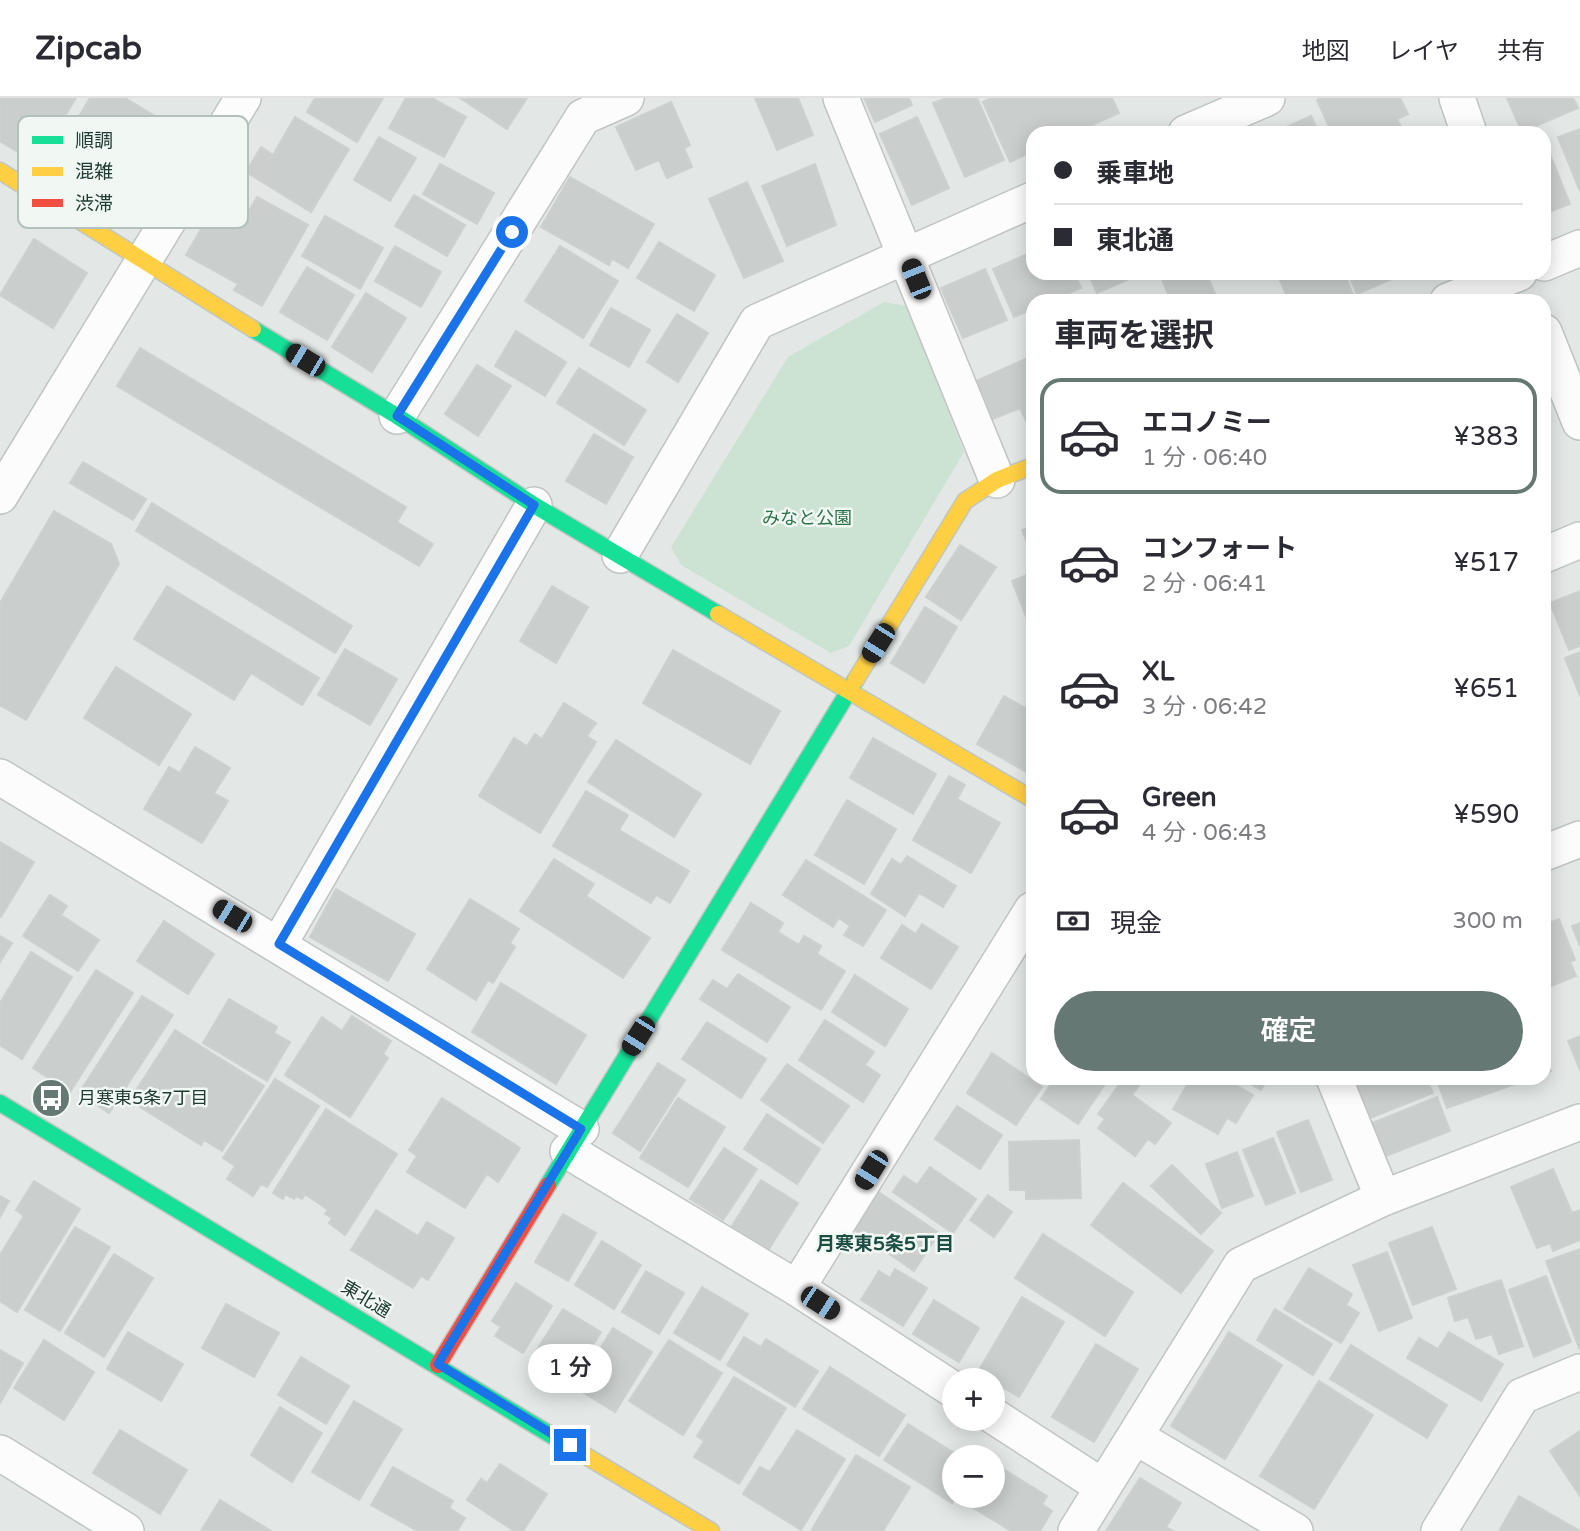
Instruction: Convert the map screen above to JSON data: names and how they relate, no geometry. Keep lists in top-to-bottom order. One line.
{"streets":{"street":["東北通"]},"districts":["月寒東5条5丁目"],"parks":["みなと公園"],"places":{"bus stop":["月寒東5条7丁目"]},"legend":["順調","混雑","渋滞"],"page":{"header":"Zipcab","nav":["地図","レイヤ","共有"],"banner":["乗車地","東北通"],"heading":"車両を選択","list":[{"name":"エコノミー","note":"1 分 · 06:40","value":"¥383"},{"name":"コンフォート","note":"2 分 · 06:41","value":"¥517"},{"name":"XL","note":"3 分 · 06:42","value":"¥651"},{"name":"Green","note":"4 分 · 06:43","value":"¥590"}],"pay":["現金","300 m"],"buttons":"確定","bubble":"1 分","map_buttons":["+","−"]}}
